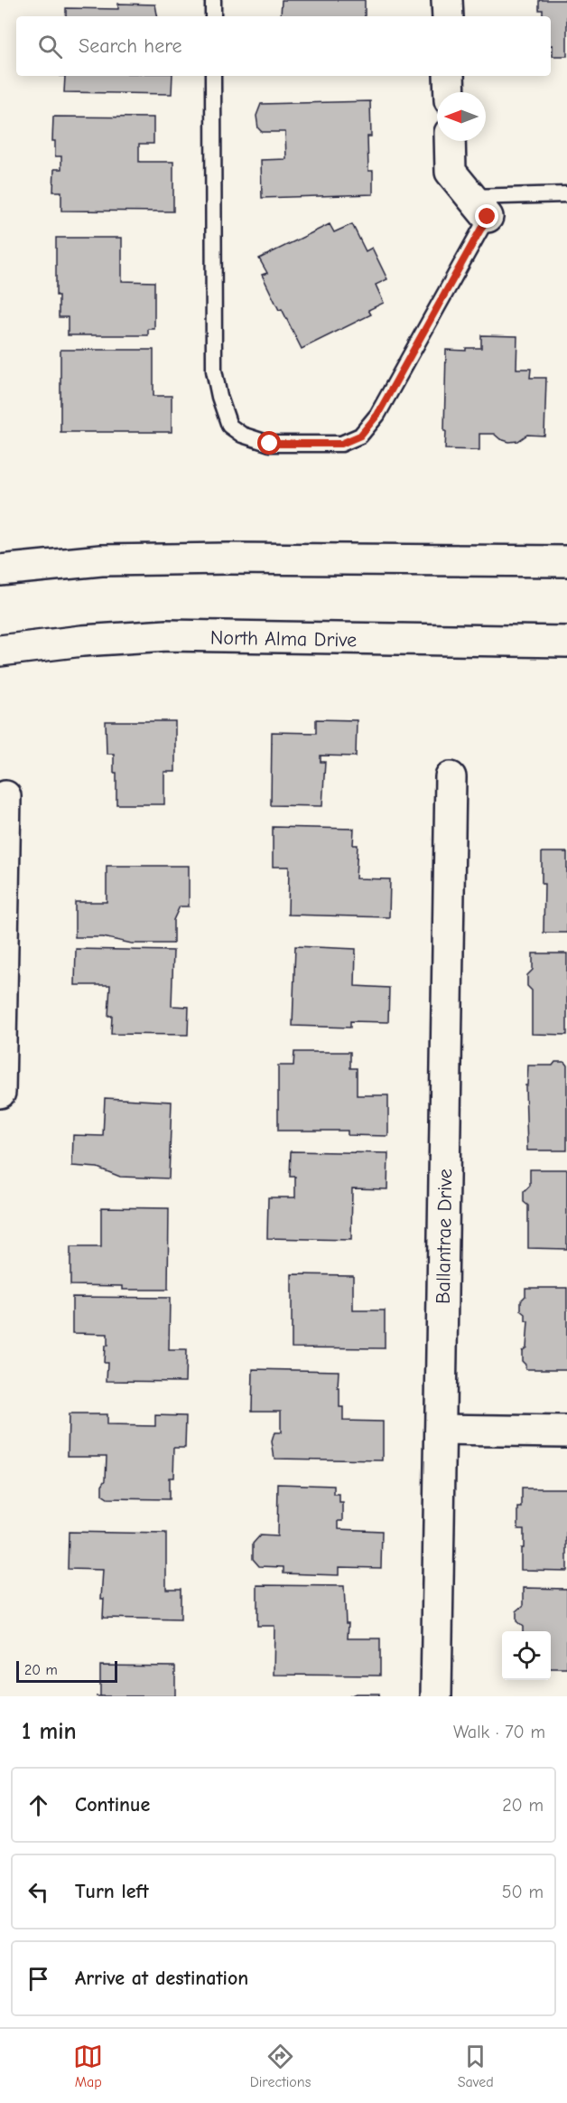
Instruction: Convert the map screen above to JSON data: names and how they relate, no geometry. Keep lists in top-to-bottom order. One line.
{"streets":{"street":["North Alma Drive","Ballantrae Drive"]},"scale_bar":"20 m","north":"left","page":{"search":"Search here","scale":"20 m","heading":["1 min","Walk · 70 m"],"list":[["Continue","20 m"],["Turn left","50 m"],"Arrive at destination"],"nav":["Map","Directions","Saved"]}}
